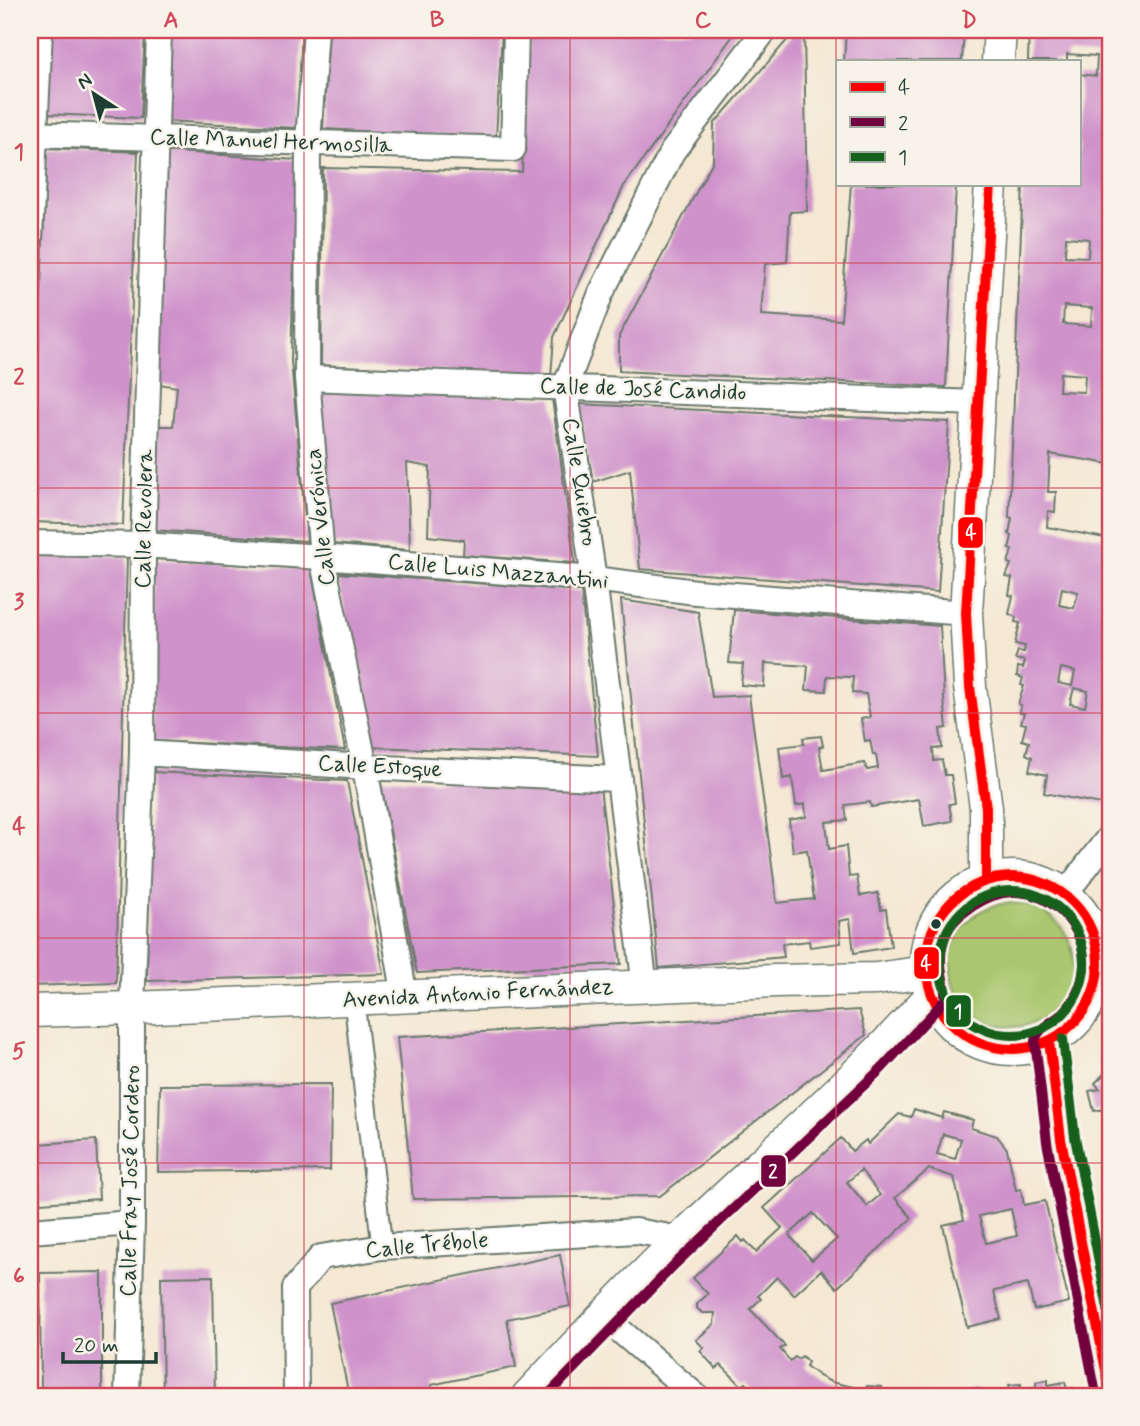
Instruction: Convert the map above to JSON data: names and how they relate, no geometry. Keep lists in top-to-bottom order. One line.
{"streets":{"street":["Calle Manuel Hermosilla","Calle de José Candido","Calle Quiebro","Calle Verónica","Calle Revolera","Calle Luis Mazzantini","Calle Estoque","Avenida Antonio Fernández","Calle Fray José Cordero","Calle Trébole"]},"crossings":[["Calle Manuel Hermosilla","Calle Verónica"],["Calle Manuel Hermosilla","Calle Revolera"],["Calle de José Candido","Calle Quiebro"],["Calle de José Candido","Calle Verónica"],["Calle Quiebro","Calle Luis Mazzantini"],["Calle Quiebro","Calle Estoque"],["Calle Quiebro","Avenida Antonio Fernández"],["Calle Verónica","Calle Luis Mazzantini"],["Calle Verónica","Calle Estoque"],["Calle Verónica","Avenida Antonio Fernández"],["Calle Revolera","Calle Luis Mazzantini"],["Calle Revolera","Calle Estoque"],["Calle Revolera","Avenida Antonio Fernández"],["Calle Revolera","Calle Fray José Cordero"],["Avenida Antonio Fernández","Calle Fray José Cordero"]],"lines":["transit line 4","transit line 1","transit line 2"],"legend":["4","2","1"],"scale_bar":"20 m","north":"top left","grid":{"columns":["A","B","C","D"],"rows":["1","2","3","4","5","6"]}}
